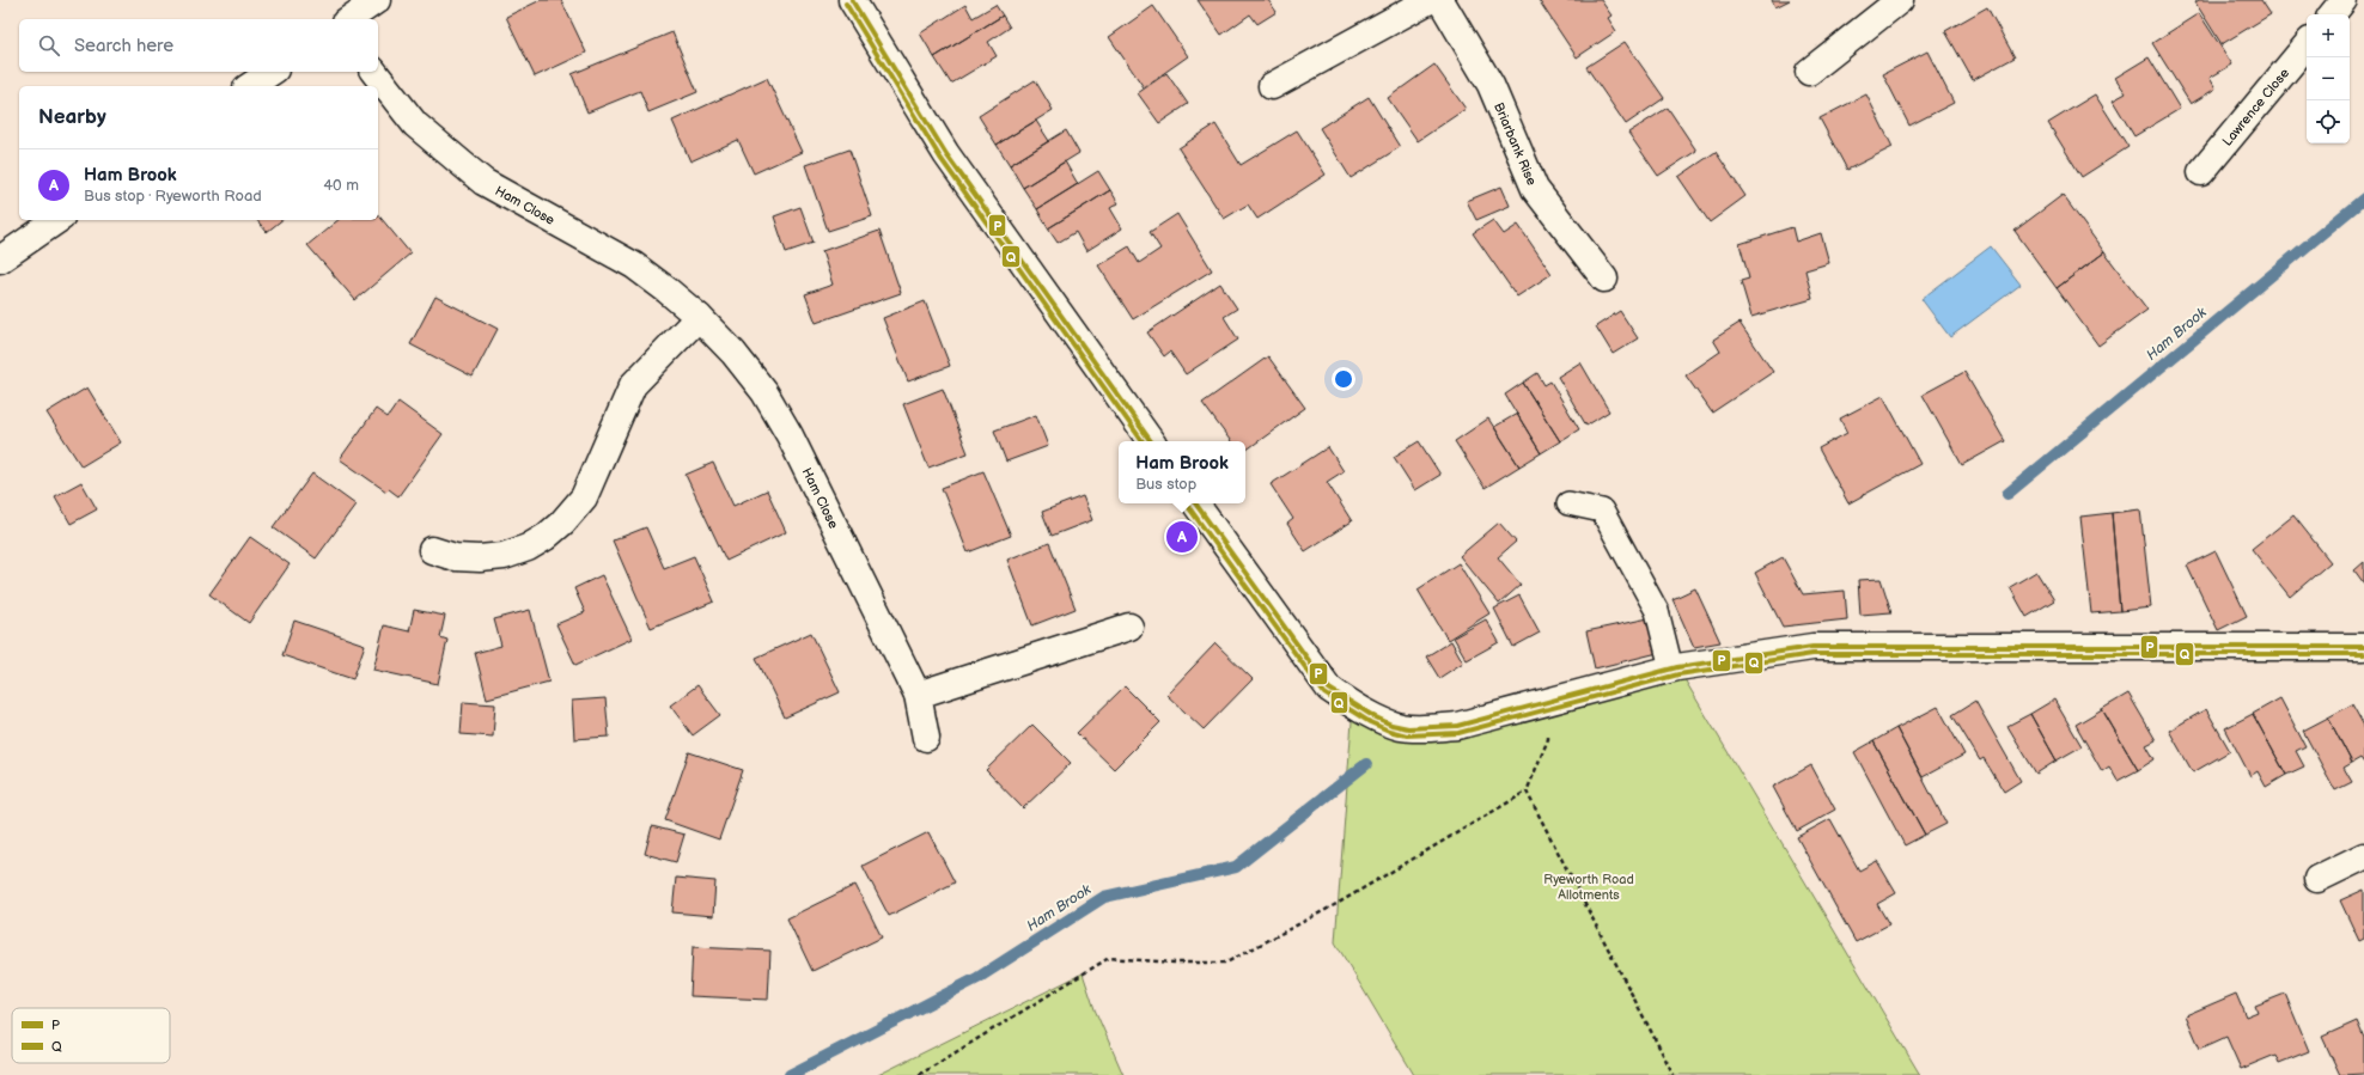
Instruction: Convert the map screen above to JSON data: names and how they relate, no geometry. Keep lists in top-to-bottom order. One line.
{"streets":{"street":["Lawrence Close","Briarbank Rise","Ham Close"]},"water":["Ham Brook"],"parks":["Ryeworth Road Allotments"],"lines":["transit line P","transit line Q"],"legend":["P","Q"],"page":{"map_buttons":["+","−"],"search":"Search here","heading":"Nearby","list":[{"mark":"A","name":"Ham Brook","note":"Bus stop · Ryeworth Road","value":"40 m"}],"popup":["Ham Brook","Bus stop"],"pins":"A"}}
